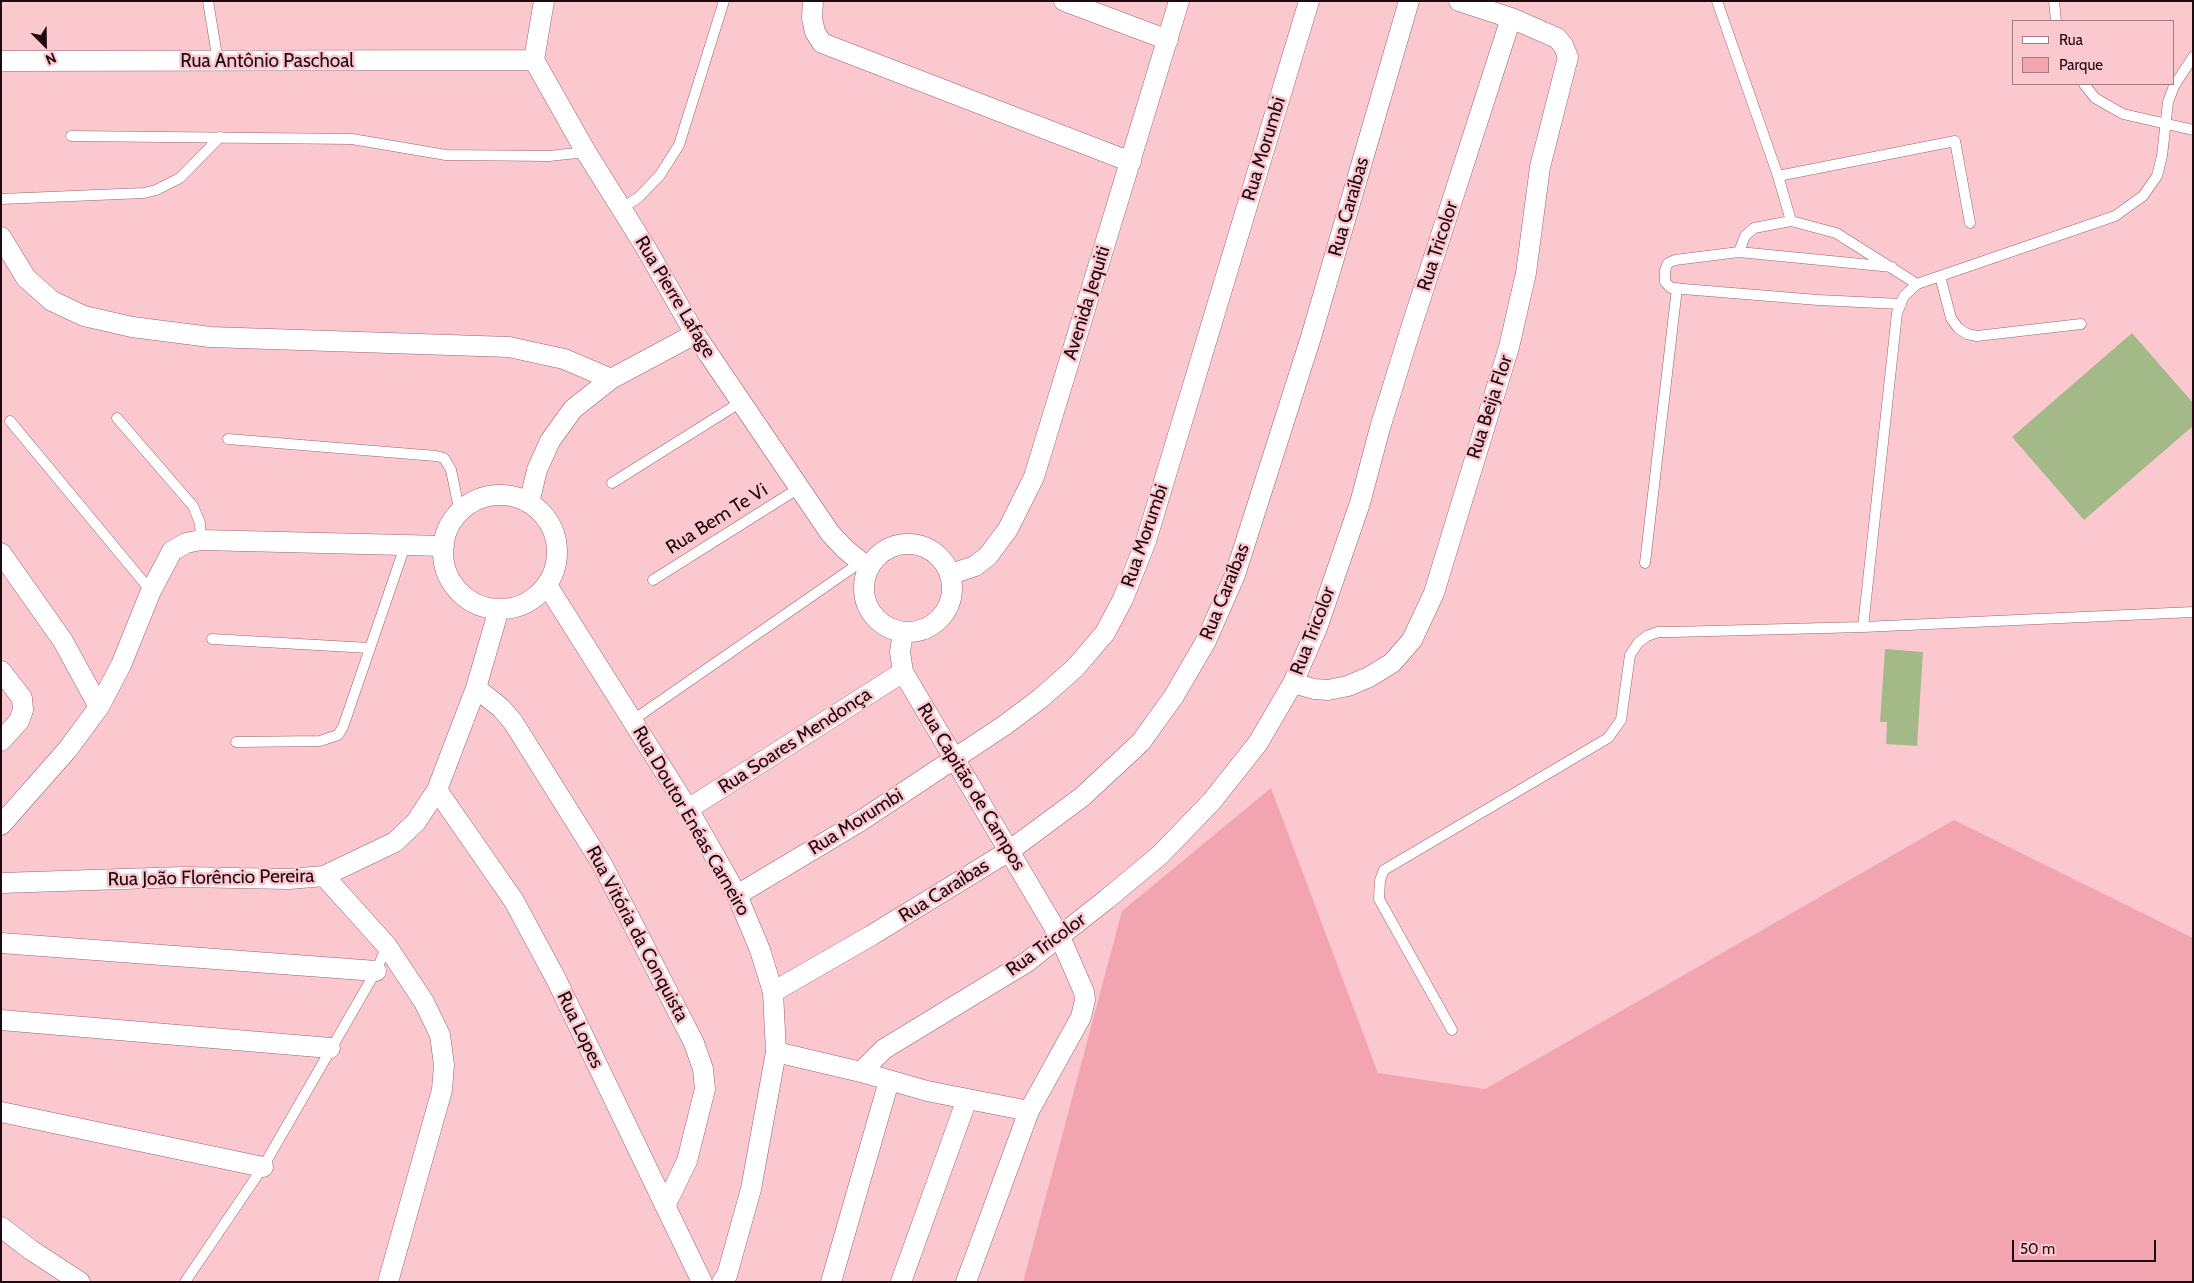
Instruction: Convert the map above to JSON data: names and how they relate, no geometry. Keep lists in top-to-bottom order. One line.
{"streets":{"street":["Rua Antônio Paschoal","Rua Morumbi","Rua Caraíbas","Rua Tricolor","Rua Pierre Lafage","Avenida Jequiti","Rua Beija Flor","Rua Soares Mendonça","Rua Capitão de Campos","Rua Doutor Enéas Carneiro","Rua João Florêncio Pereira","Rua Vitória da Conquista","Rua Lopes"],"lane":["Rua Bem Te Vi"]},"crossings":[["Rua Antônio Paschoal","Rua Pierre Lafage"],["Rua Morumbi","Rua Capitão de Campos"],["Rua Morumbi","Rua Doutor Enéas Carneiro"],["Rua Caraíbas","Rua Capitão de Campos"],["Rua Caraíbas","Rua Doutor Enéas Carneiro"],["Rua Tricolor","Rua Beija Flor"],["Rua Tricolor","Rua Capitão de Campos"],["Rua Pierre Lafage","Avenida Jequiti"],["Rua Pierre Lafage","Rua Bem Te Vi"],["Rua Pierre Lafage","Rua Capitão de Campos"],["Avenida Jequiti","Rua Capitão de Campos"],["Rua Soares Mendonça","Rua Capitão de Campos"],["Rua Soares Mendonça","Rua Doutor Enéas Carneiro"],["Rua Doutor Enéas Carneiro","Rua João Florêncio Pereira"],["Rua João Florêncio Pereira","Rua Vitória da Conquista"],["Rua João Florêncio Pereira","Rua Lopes"],["Rua Vitória da Conquista","Rua Lopes"]],"legend":["Rua","Parque"],"scale_bar":"50 m","north":"bottom right"}
